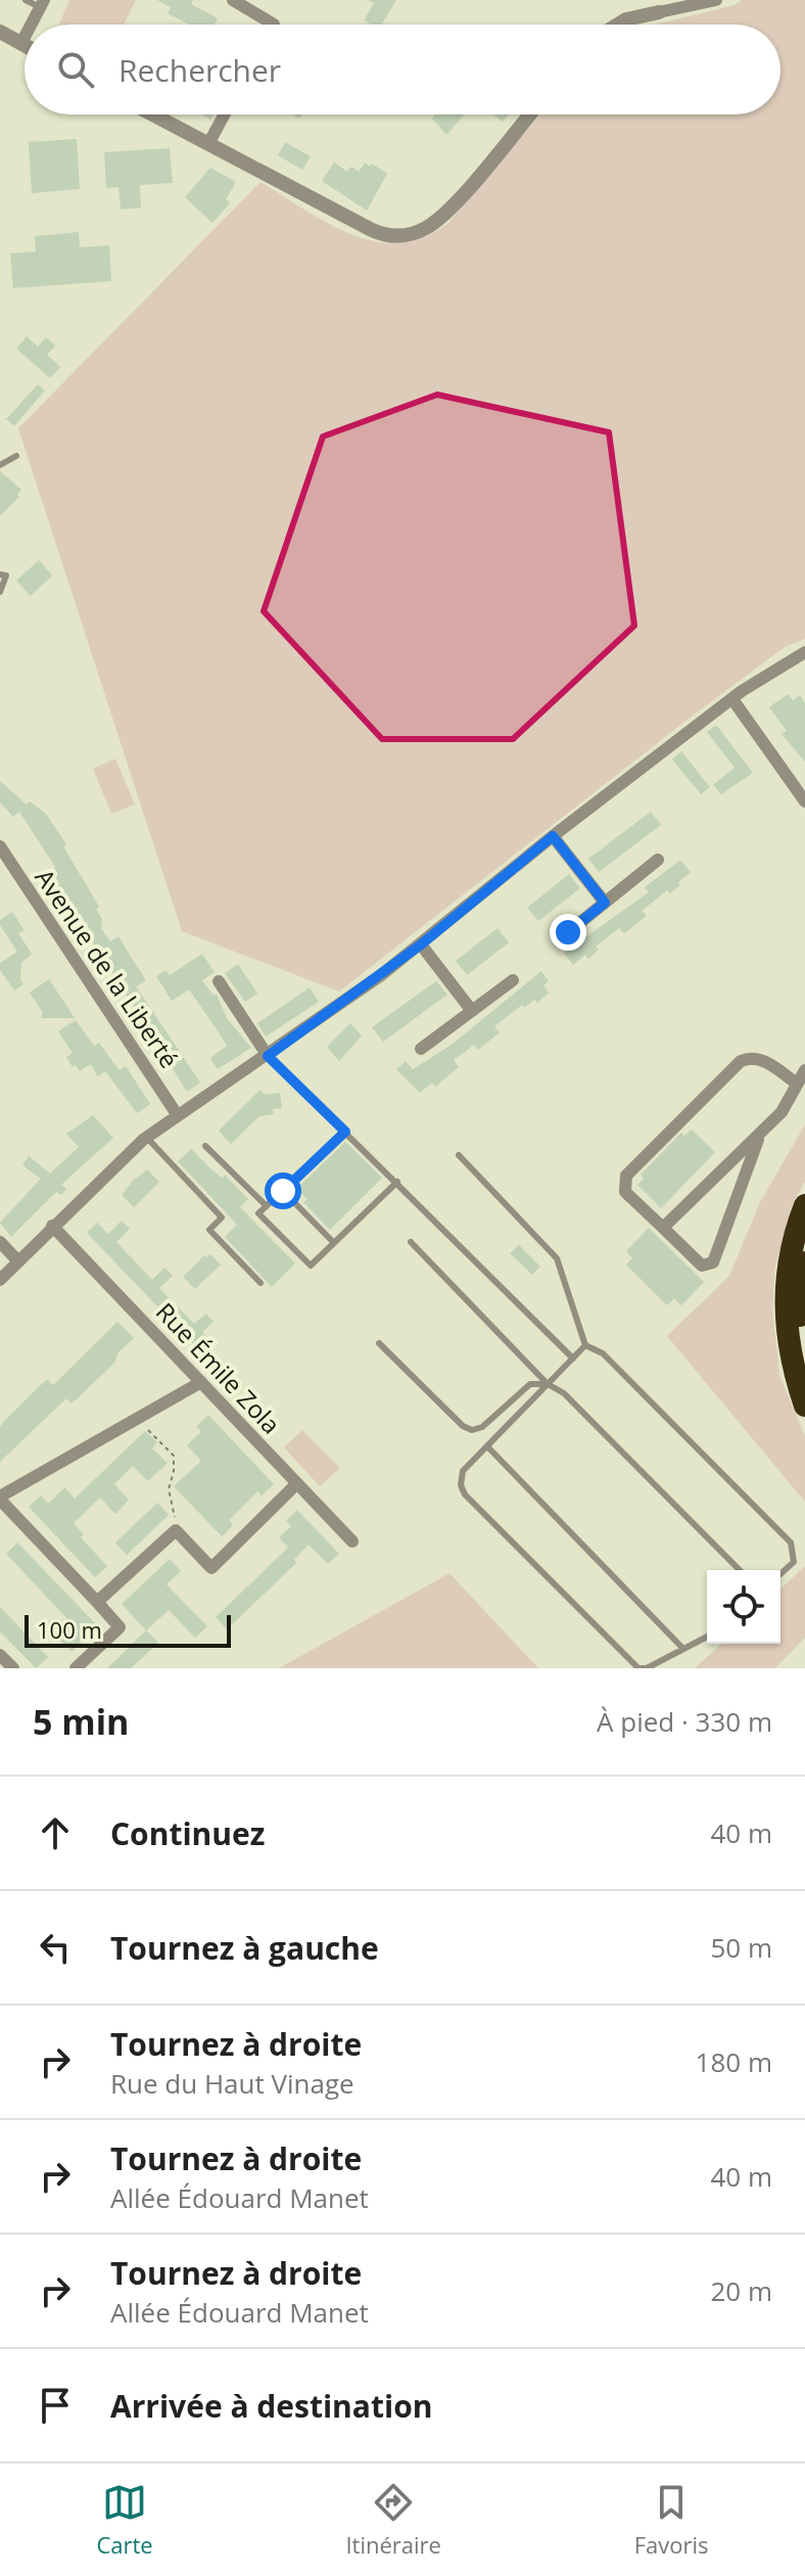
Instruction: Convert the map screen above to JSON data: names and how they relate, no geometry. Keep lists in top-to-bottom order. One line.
{"streets":{"street":["Avenue de la Liberté","Rue Émile Zola"]},"scale_bar":"100 m","page":{"search":"Rechercher","scale":"100 m","heading":["5 min","À pied · 330 m"],"list":[["Continuez","40 m"],["Tournez à gauche","50 m"],["Tournez à droite","Rue du Haut Vinage","180 m"],["Tournez à droite","Allée Édouard Manet","40 m"],["Tournez à droite","Allée Édouard Manet","20 m"],"Arrivée à destination"],"nav":["Carte","Itinéraire","Favoris"]}}
